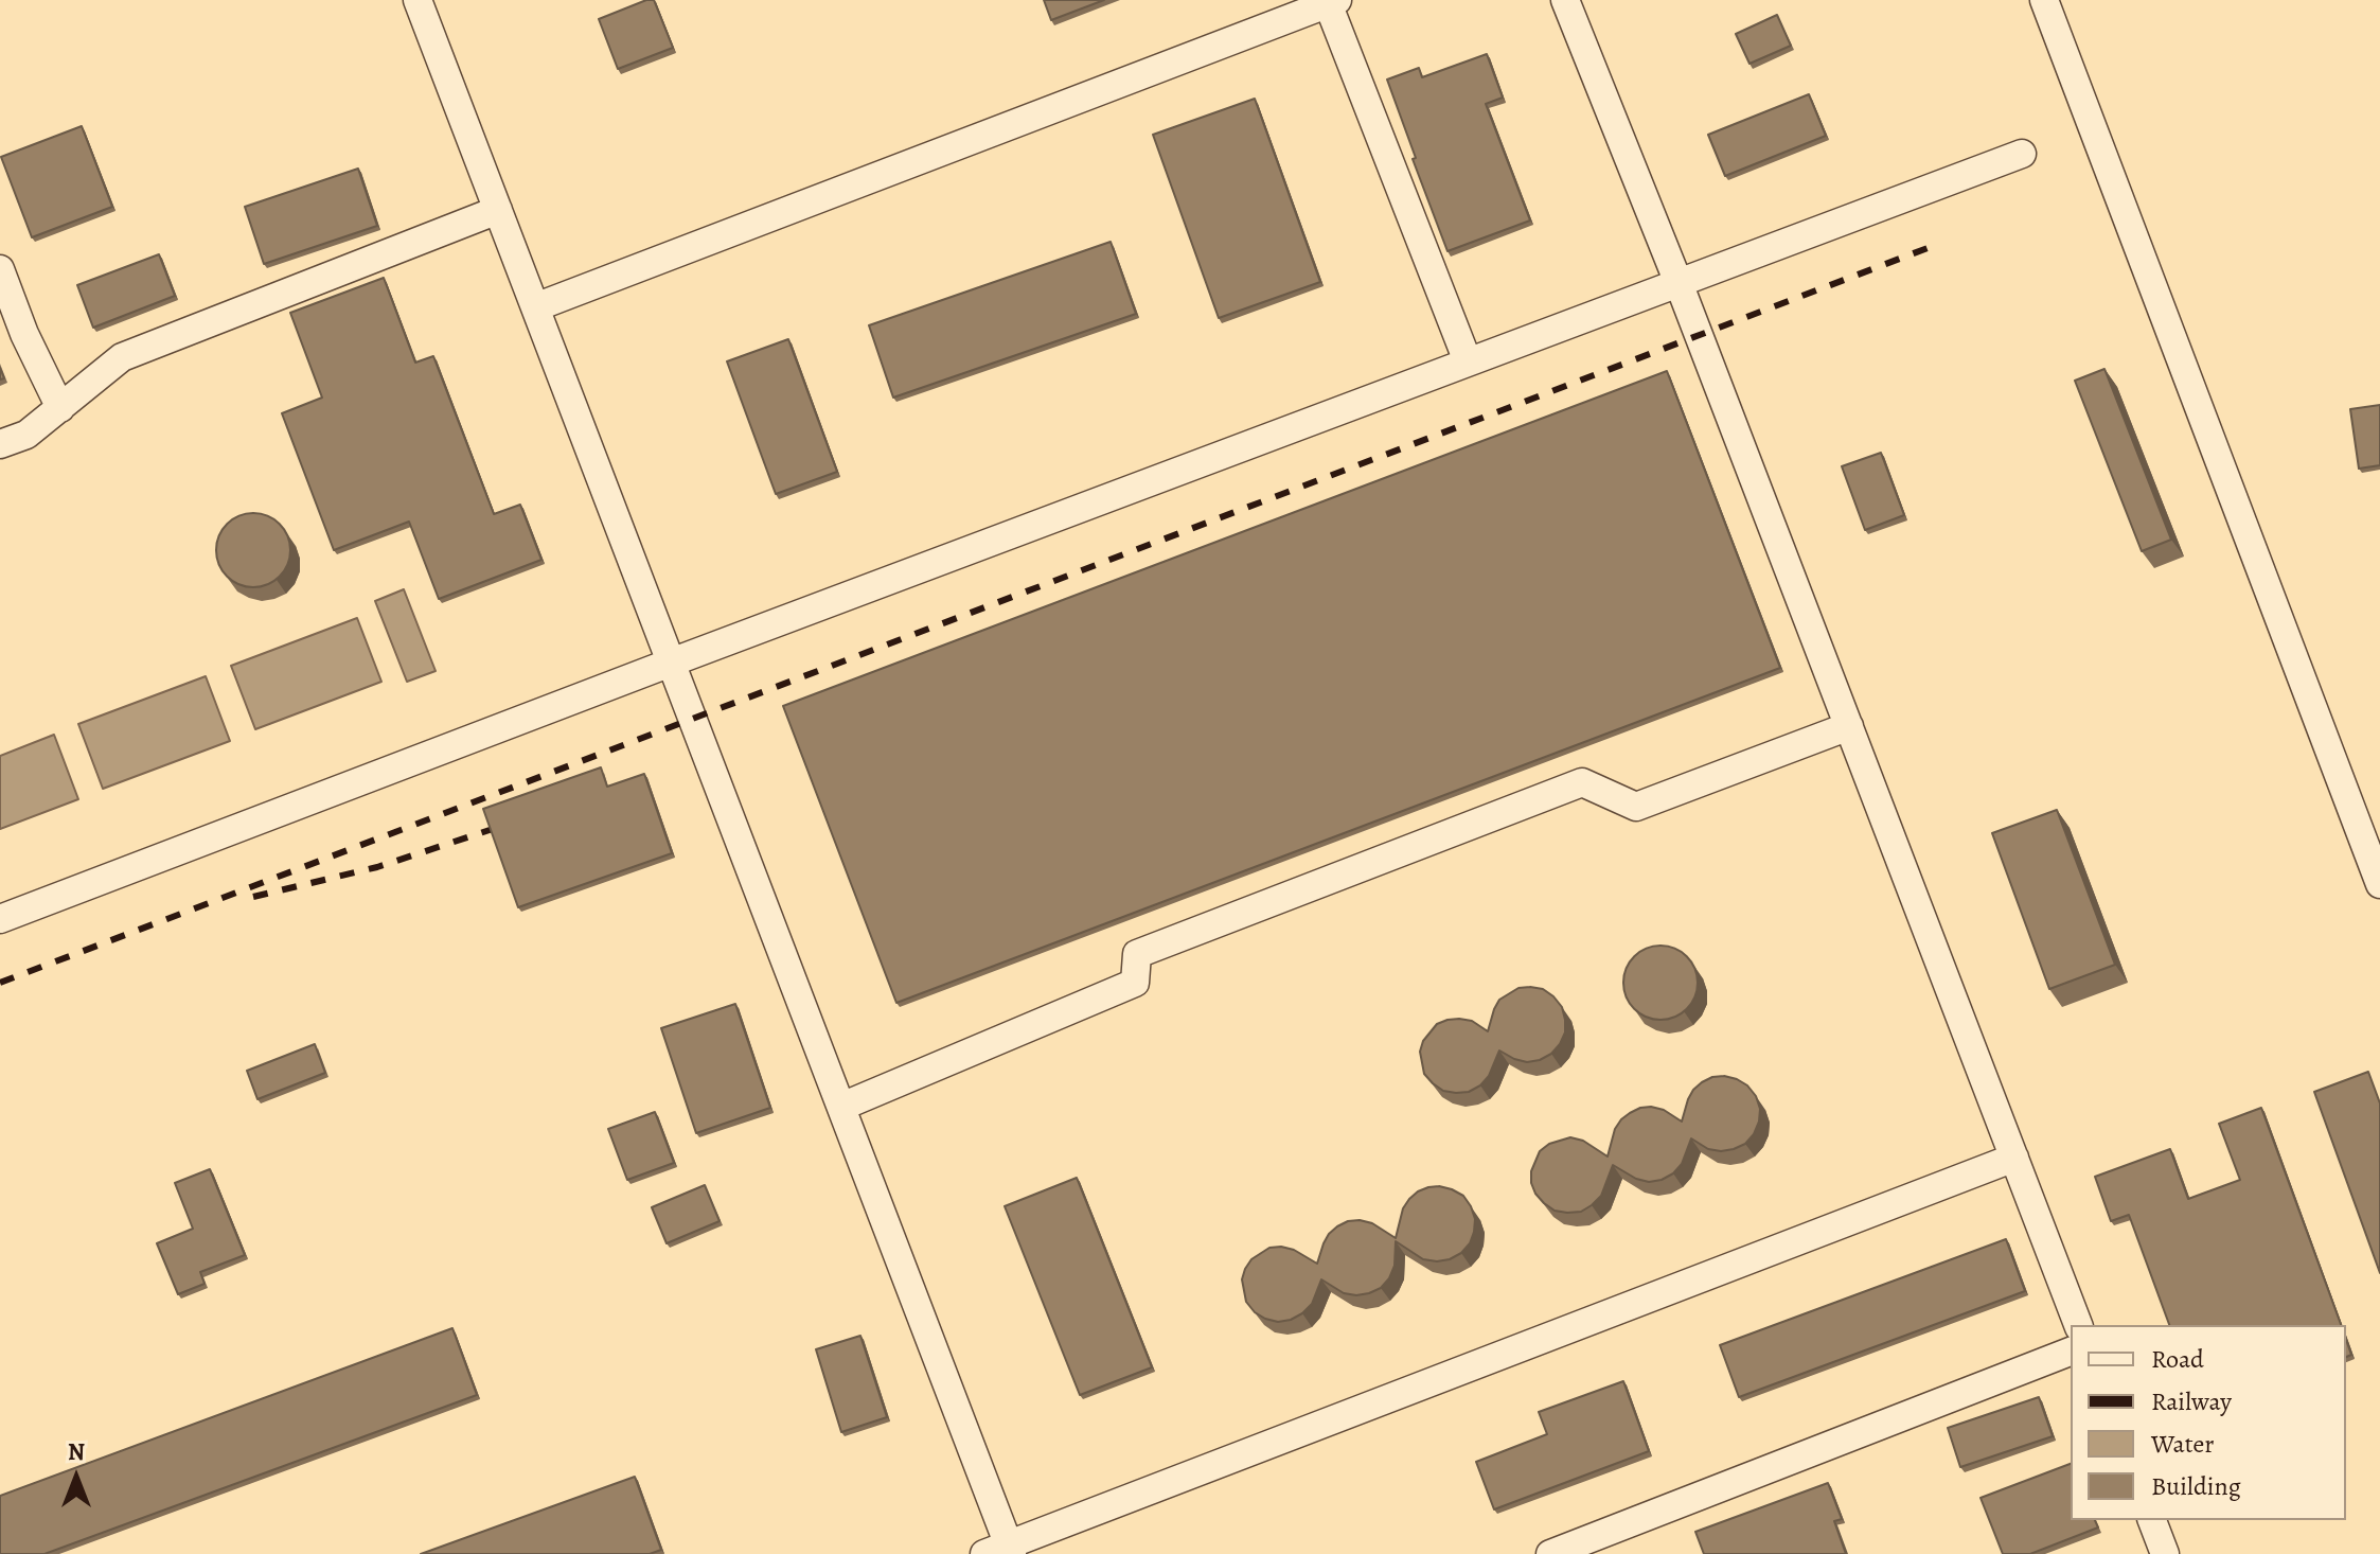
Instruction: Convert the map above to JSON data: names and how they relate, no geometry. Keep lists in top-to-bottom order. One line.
{"legend":["Road","Railway","Water","Building"],"north":"top"}
